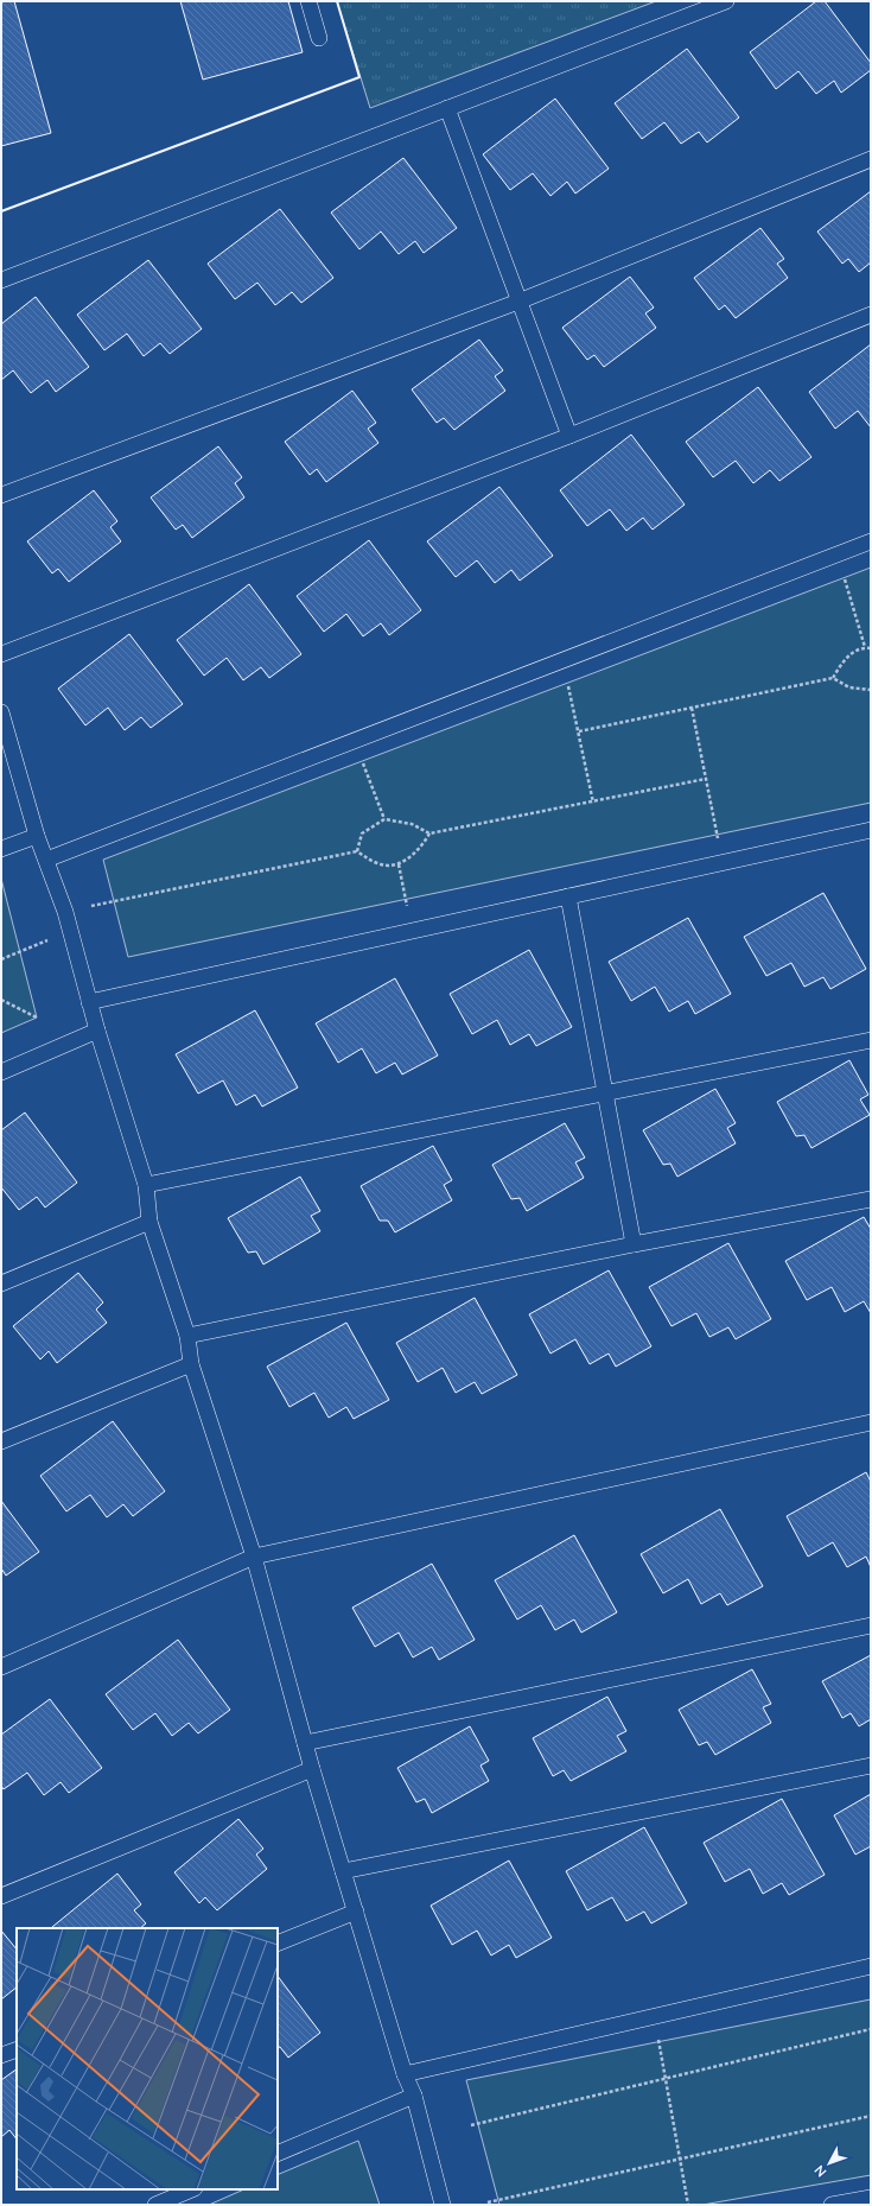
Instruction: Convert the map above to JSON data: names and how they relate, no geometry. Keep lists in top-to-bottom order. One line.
{"north":"bottom left"}
